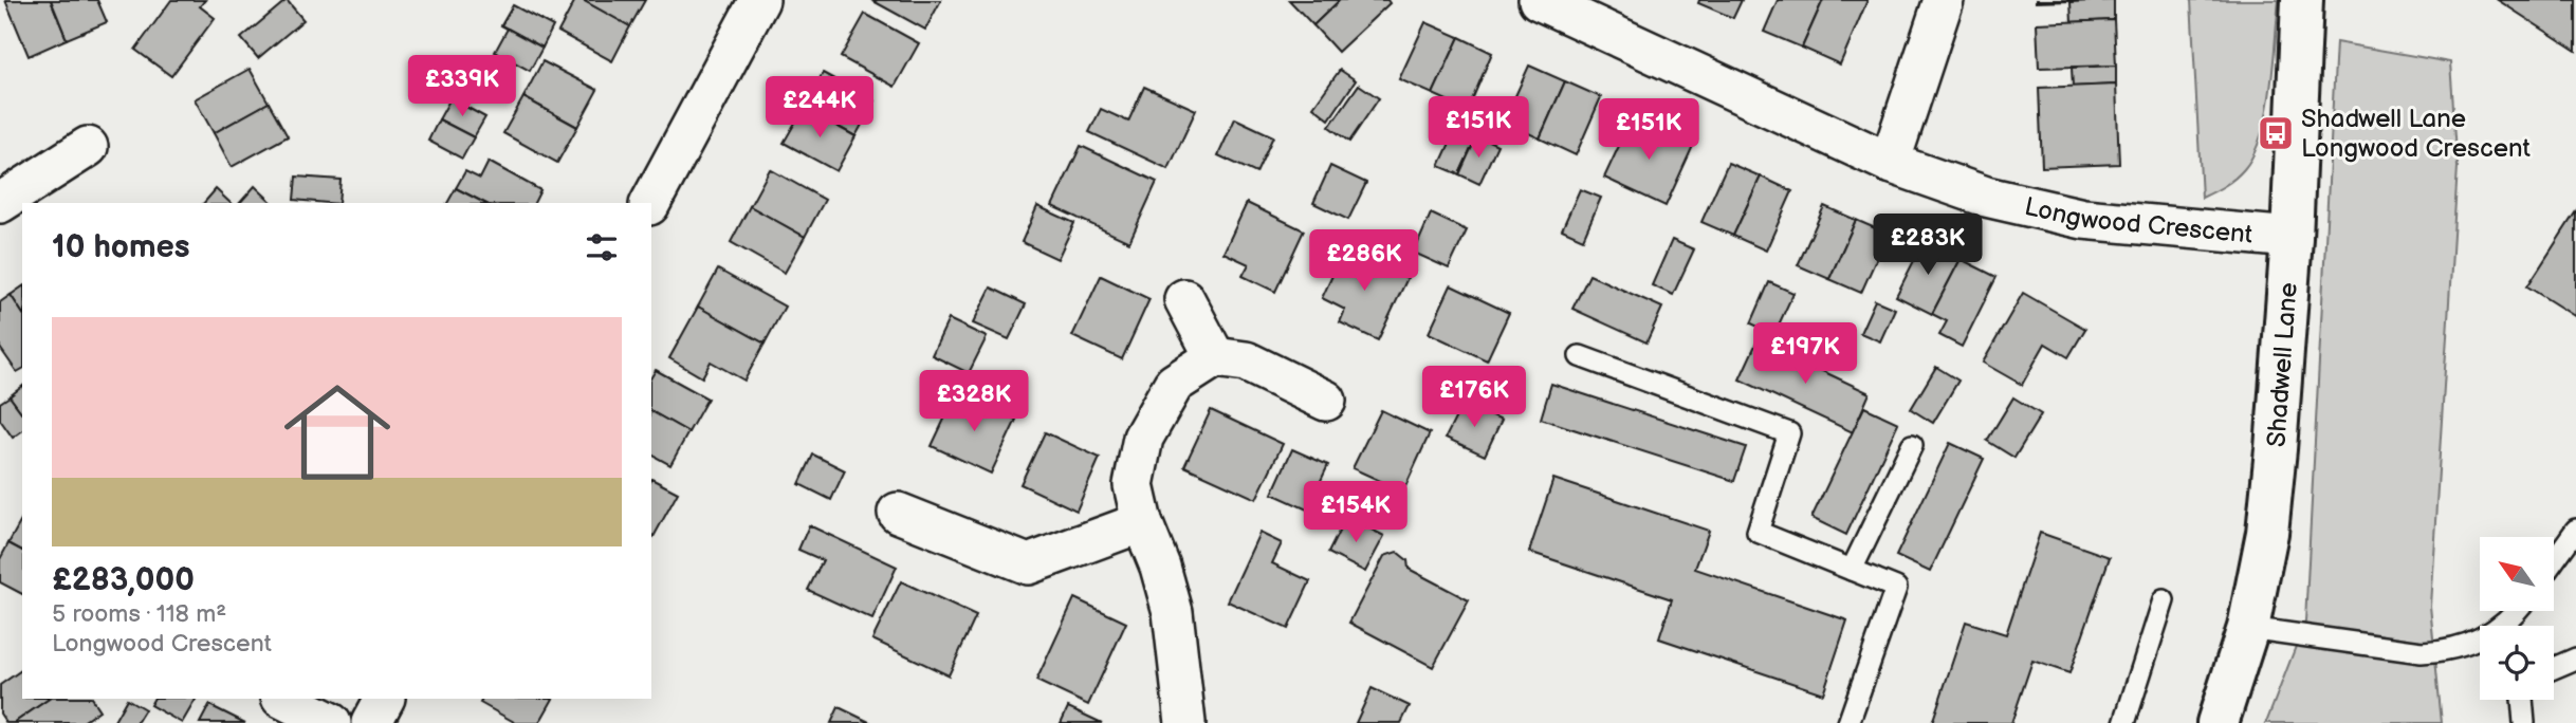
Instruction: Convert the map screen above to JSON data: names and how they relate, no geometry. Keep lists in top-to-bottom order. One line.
{"streets":{"street":["Longwood Crescent","Shadwell Lane"]},"crossings":[["Longwood Crescent","Shadwell Lane"]],"places":{"bus stop":["Shadwell Lane Longwood Crescent"]},"north":"top left","page":{"price":["£339K","£244K","£151K","£151K","£283K","£286K","£197K","£176K","£328K","£154K"],"heading":"10 homes","list":[{"name":"£283,000","note":"5 rooms · 118 m² · Longwood Crescent"}]}}
